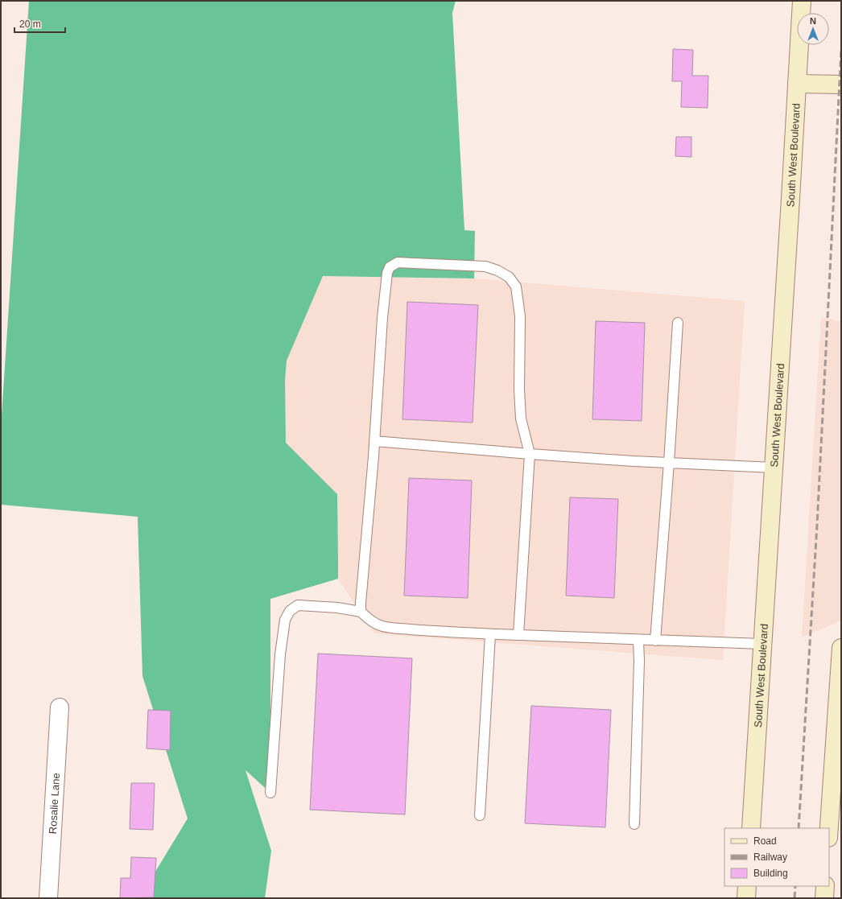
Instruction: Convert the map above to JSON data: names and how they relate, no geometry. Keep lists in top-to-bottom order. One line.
{"streets":{"main road":["South West Boulevard"],"street":["Rosalie Lane"]},"legend":["Road","Railway","Building"],"scale_bar":"20 m","north":"top"}
